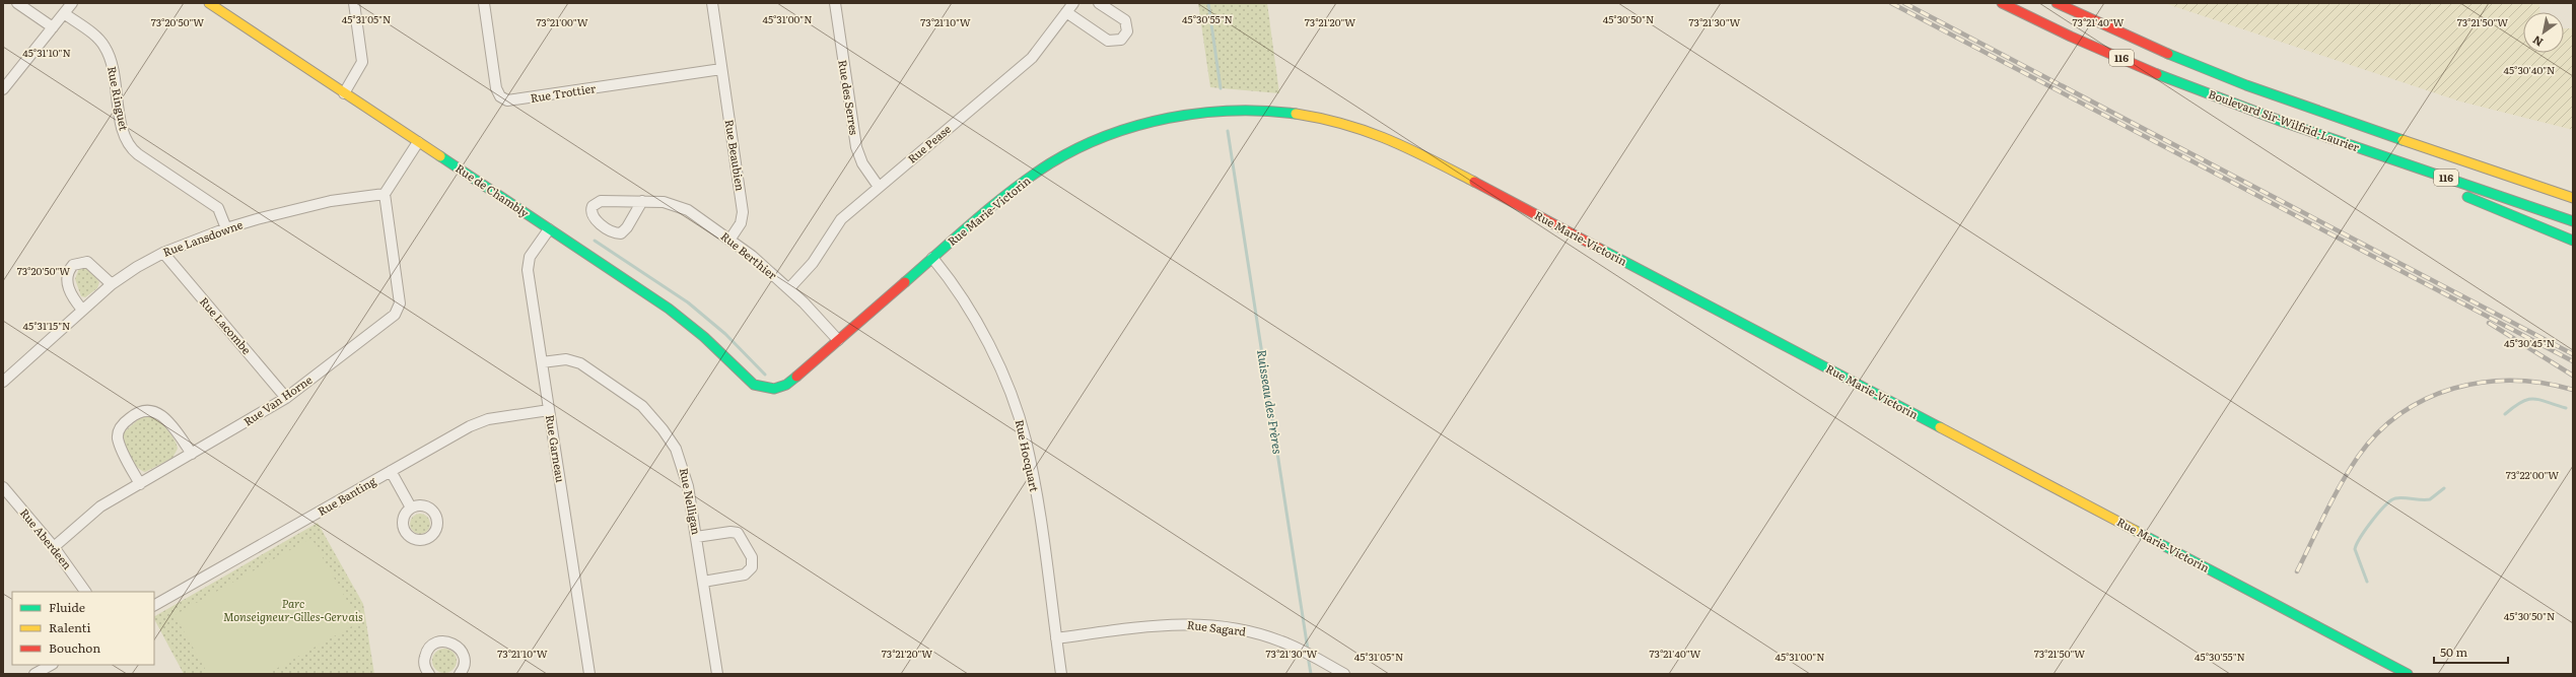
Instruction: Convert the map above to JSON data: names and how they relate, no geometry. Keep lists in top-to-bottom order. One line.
{"streets":{"main road":["116","Boulevard Sir-Wilfrid-Laurier","Rue de Chambly","Rue Marie-Victorin"],"street":["Rue Trottier","Rue des Serres","Rue Ringuet","Rue Pease","Rue Beaubien","Rue Lansdowne","Rue Berthier","Rue Lacombe","Rue Van Horne","Rue Garneau","Rue Hocquart","Rue Banting","Rue Nelligan","Rue Aberdeen","Rue Sagard"]},"crossings":[["Rue Trottier","Rue Beaubien"],["Rue des Serres","Rue Pease"],["Rue Ringuet","Rue Lansdowne"],["Rue Pease","Rue Berthier"],["Rue Beaubien","Rue Berthier"],["Rue de Chambly","Rue Marie-Victorin"],["Rue de Chambly","Rue Garneau"],["Rue Marie-Victorin","Rue Berthier"],["Rue Marie-Victorin","Rue Hocquart"],["Rue Lansdowne","Rue Lacombe"],["Rue Lansdowne","Rue Van Horne"],["Rue Lacombe","Rue Van Horne"],["Rue Van Horne","Rue Aberdeen"],["Rue Garneau","Rue Banting"],["Rue Garneau","Rue Nelligan"],["Rue Hocquart","Rue Sagard"]],"water":["Ruisseau des Frères"],"parks":["Parc Monseigneur-Gilles-Gervais"],"legend":["Fluide","Ralenti","Bouchon"],"scale_bar":"50 m","north":"bottom left","coordinates":["45°31'05\"N","45°30'55\"N","45°30'50\"N","45°31'00\"N","73°21'00\"W","73°21'20\"W","73°21'30\"W","73°21'40\"W","73°21'50\"W","73°20'50\"W","73°21'10\"W","45°31'10\"N","45°30'40\"N","45°31'15\"N","45°30'45\"N","73°22'00\"W"]}
